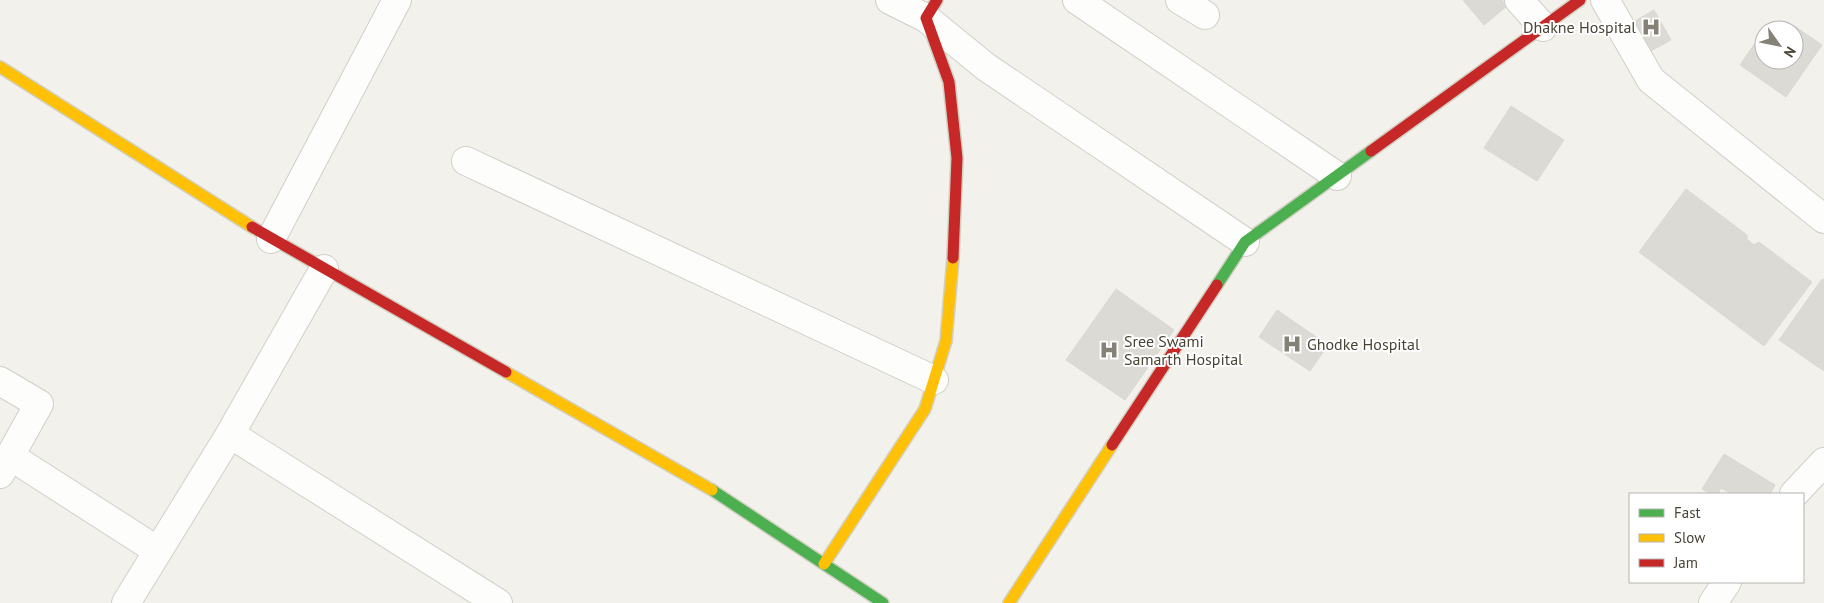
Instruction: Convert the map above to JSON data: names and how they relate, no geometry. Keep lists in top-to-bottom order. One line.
{"places":{"hospital":["Dhakne Hospital","Ghodke Hospital","Sree Swami Samarth Hospital"]},"legend":["Fast","Slow","Jam"],"north":"bottom right"}
